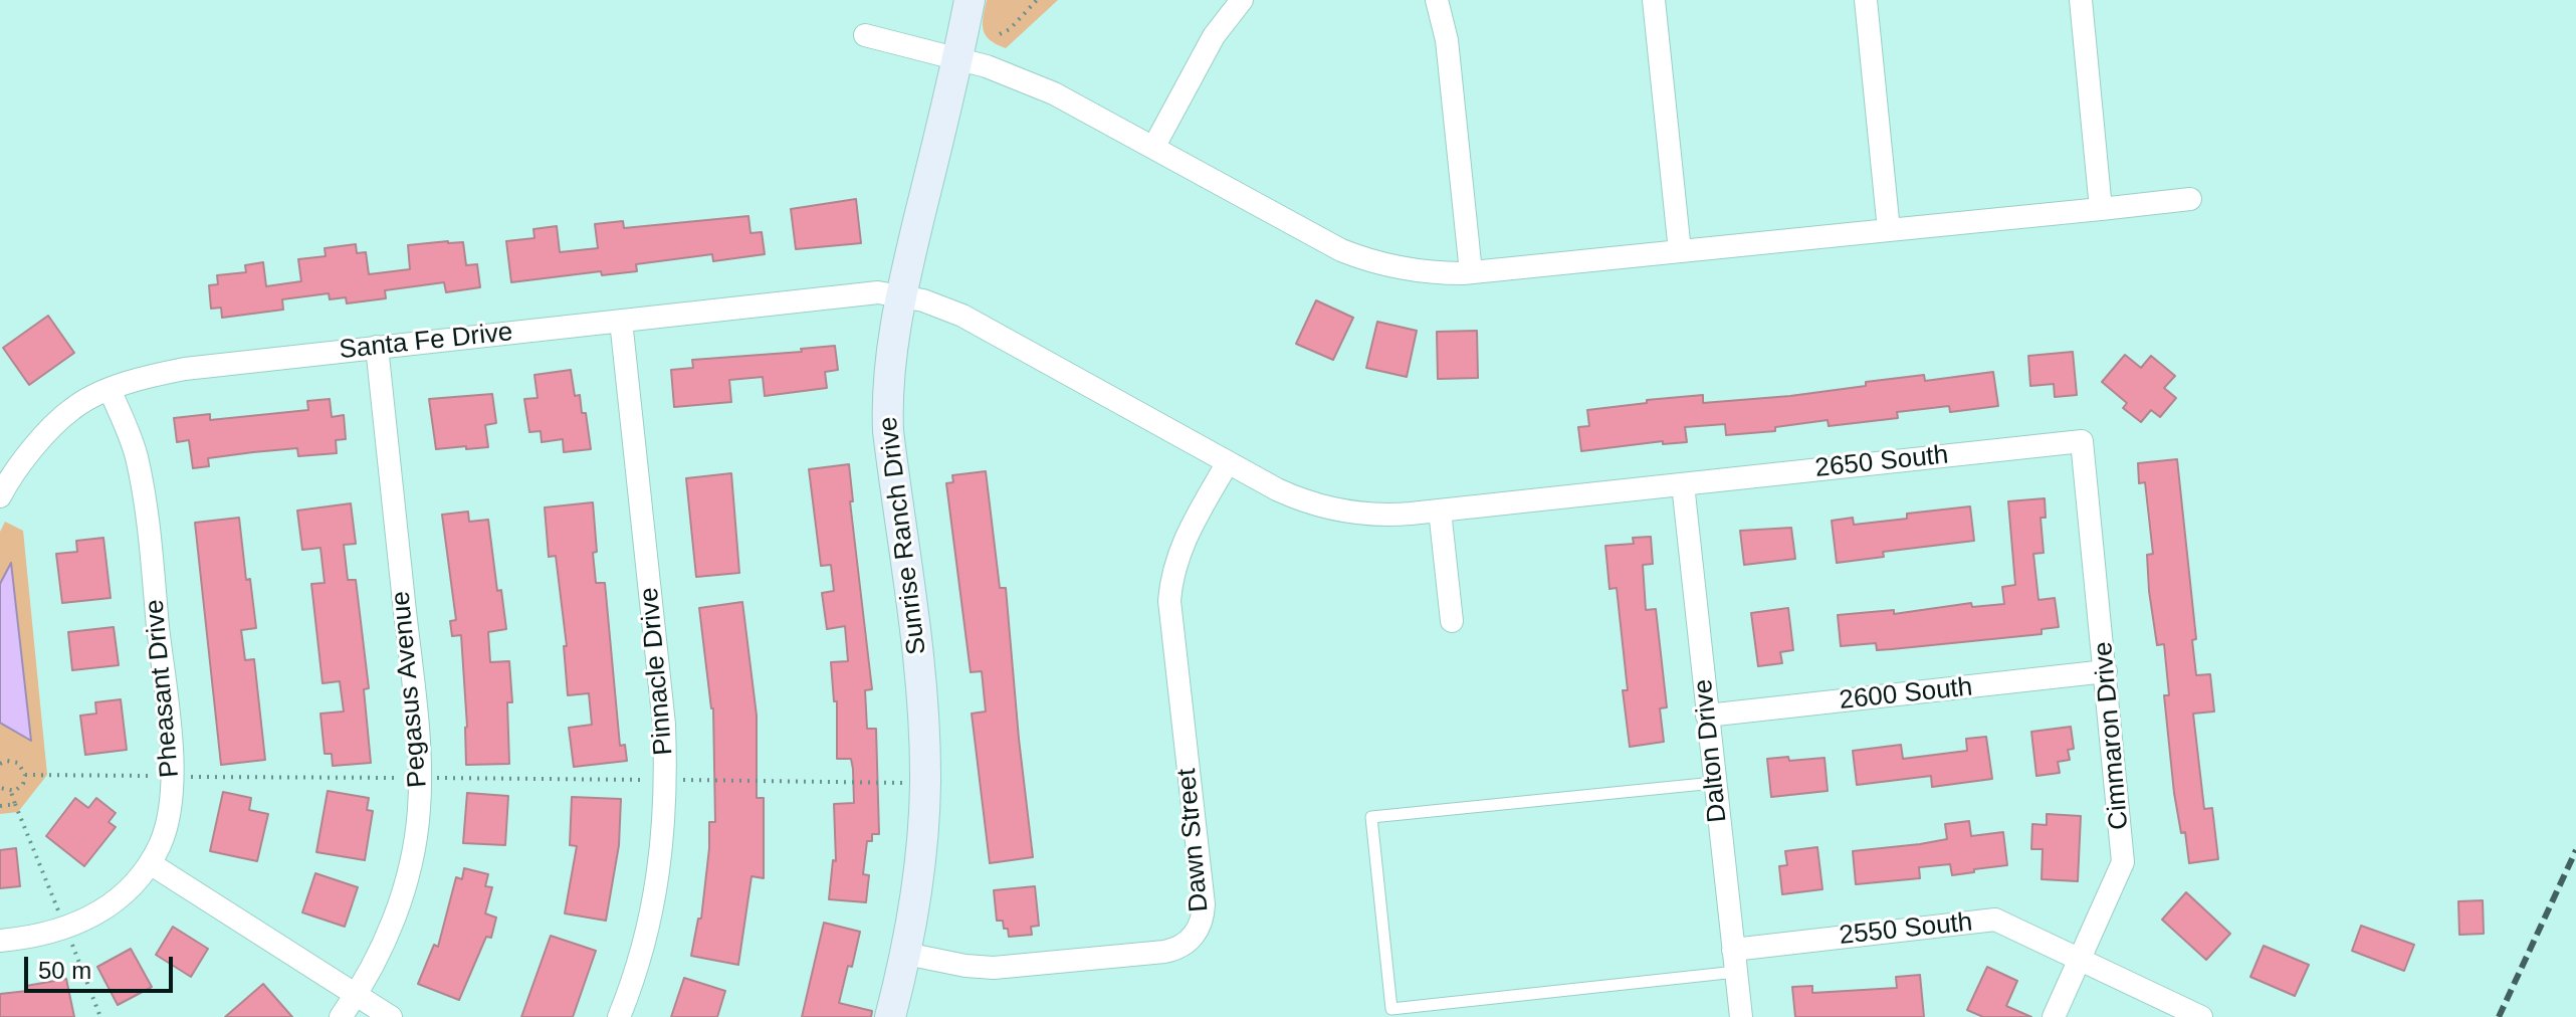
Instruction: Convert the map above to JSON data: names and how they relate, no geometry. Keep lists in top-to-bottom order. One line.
{"streets":{"street":["Santa Fe Drive","2650 South","Sunrise Ranch Drive","Pinnacle Drive","Pheasant Drive","Pegasus Avenue","2600 South","Cimmaron Drive","Dalton Drive","Dawn Street","2550 South"]},"crossings":[["Santa Fe Drive","2650 South"],["Santa Fe Drive","Sunrise Ranch Drive"],["Santa Fe Drive","Pinnacle Drive"],["Santa Fe Drive","Pheasant Drive"],["Santa Fe Drive","Pegasus Avenue"],["Santa Fe Drive","Dawn Street"],["2650 South","Cimmaron Drive"],["2650 South","Dalton Drive"],["2650 South","Dawn Street"],["Sunrise Ranch Drive","Dawn Street"],["2600 South","Cimmaron Drive"],["2600 South","Dalton Drive"],["Cimmaron Drive","2550 South"],["Dalton Drive","2550 South"]],"scale_bar":"50 m"}
